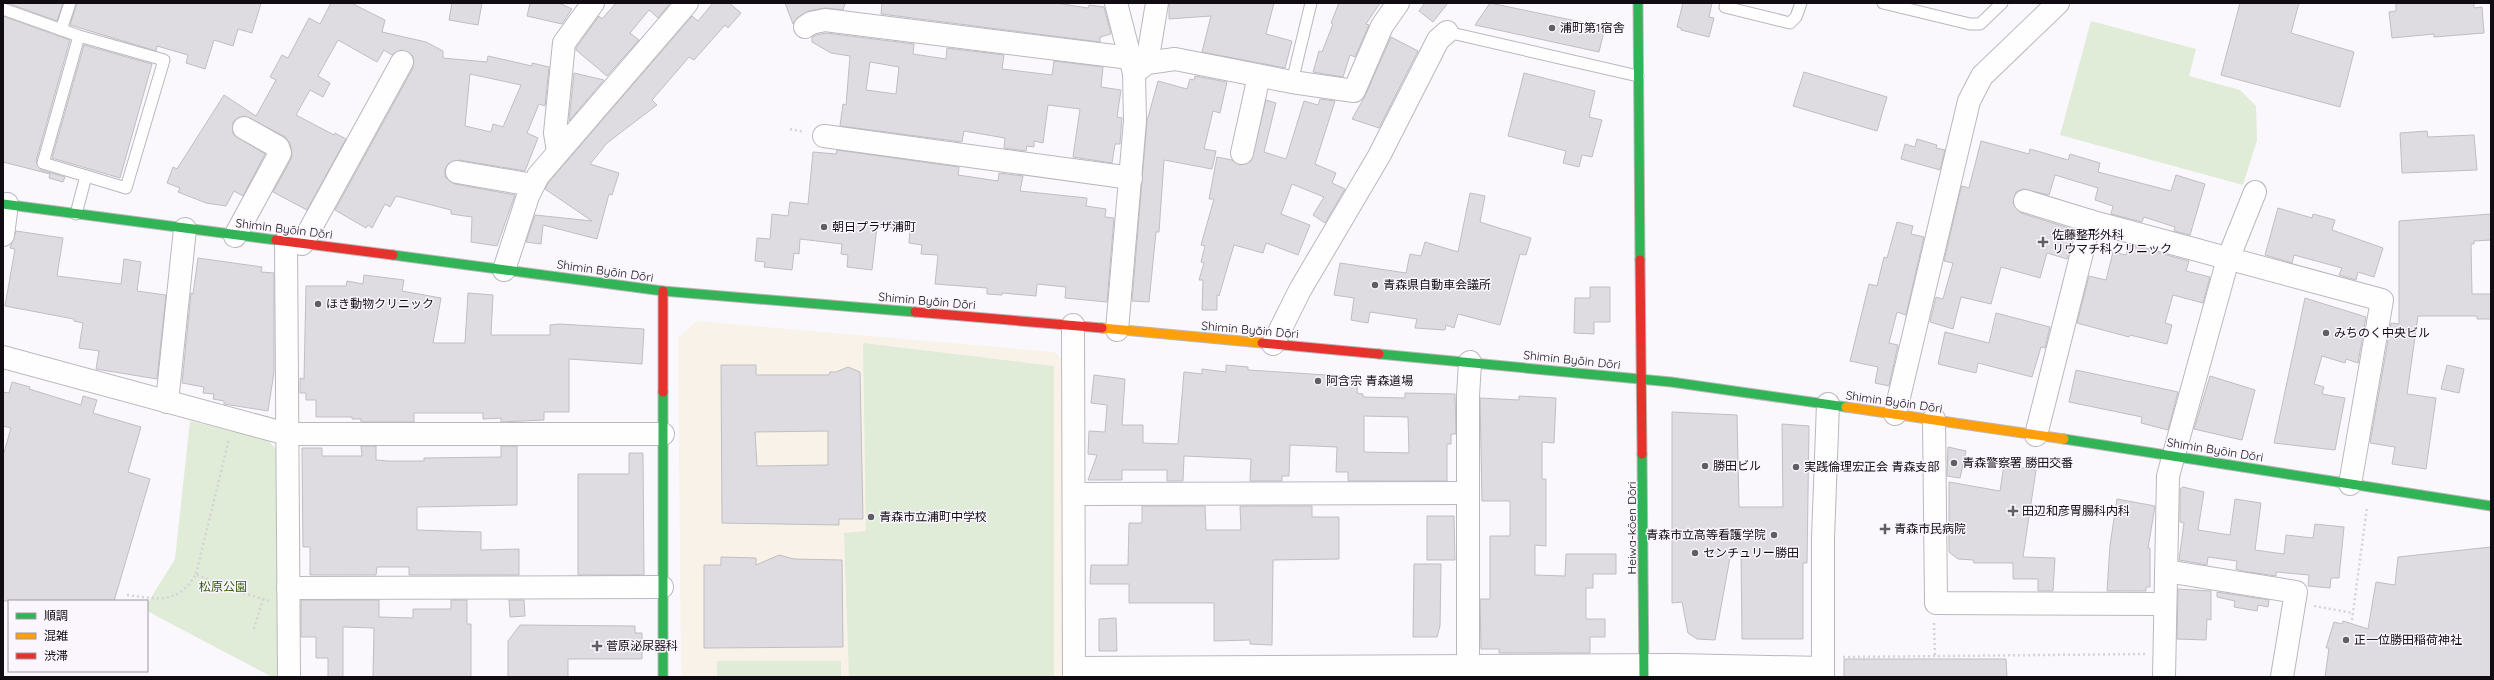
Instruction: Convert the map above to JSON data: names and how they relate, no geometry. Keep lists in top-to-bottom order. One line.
{"streets":{"street":["Shimin Byōin Dōri","Heiwa-kōen Dōri"]},"crossings":[["Shimin Byōin Dōri","Heiwa-kōen Dōri"]],"parks":["松原公園"],"places":{"other":["浦町第1宿舎","朝日プラザ浦町","青森県自動車会議所","ほき動物クリニック","みちのく中央ビル","阿含宗 青森道場","青森警察署 勝田交番","勝田ビル","実践倫理宏正会 青森支部","青森市立浦町中学校","青森市立高等看護学院","センチュリー勝田","正一位勝田稲荷神社"],"health":["佐藤整形外科 リウマチ科クリニック","田辺和彦胃腸科内科","青森市民病院","菅原泌尿器科"]},"legend":["順調","混雑","渋滞"]}
